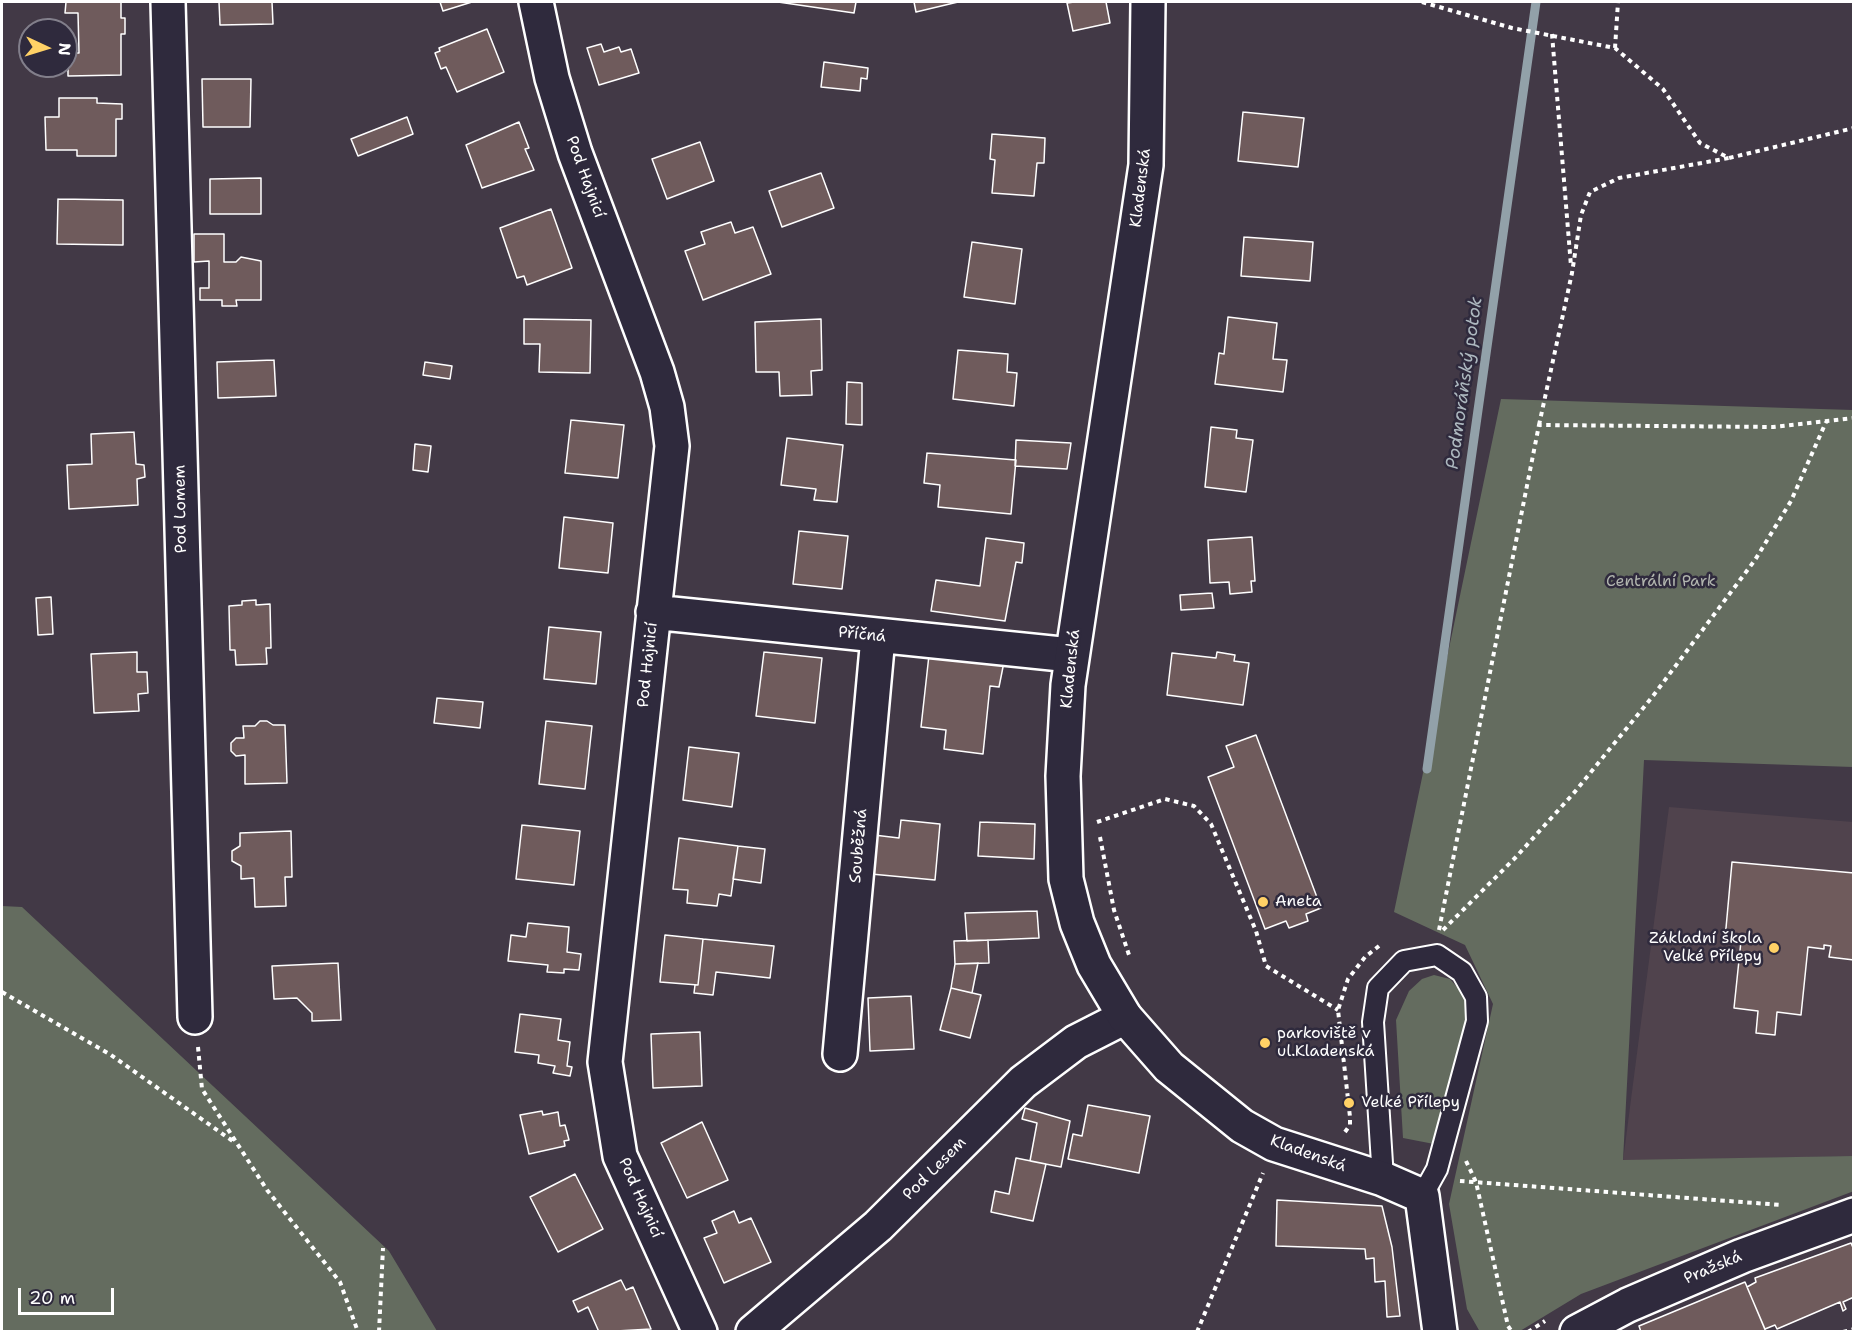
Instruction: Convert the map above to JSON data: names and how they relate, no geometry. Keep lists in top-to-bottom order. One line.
{"streets":{"street":["Pod Hajnicí","Kladenská","Pod Lomem","Příčná","Souběžná","Pod Lesem","Pražská"]},"crossings":[["Pod Hajnicí","Příčná"],["Kladenská","Příčná"],["Kladenská","Pod Lesem"],["Příčná","Souběžná"]],"water":["Podmoráňský potok"],"parks":["Centrální Park"],"places":["Aneta","Základní škola Velké Přílepy","parkoviště v ul.Kladenská","Velké Přílepy"],"scale_bar":"20 m","north":"right"}
